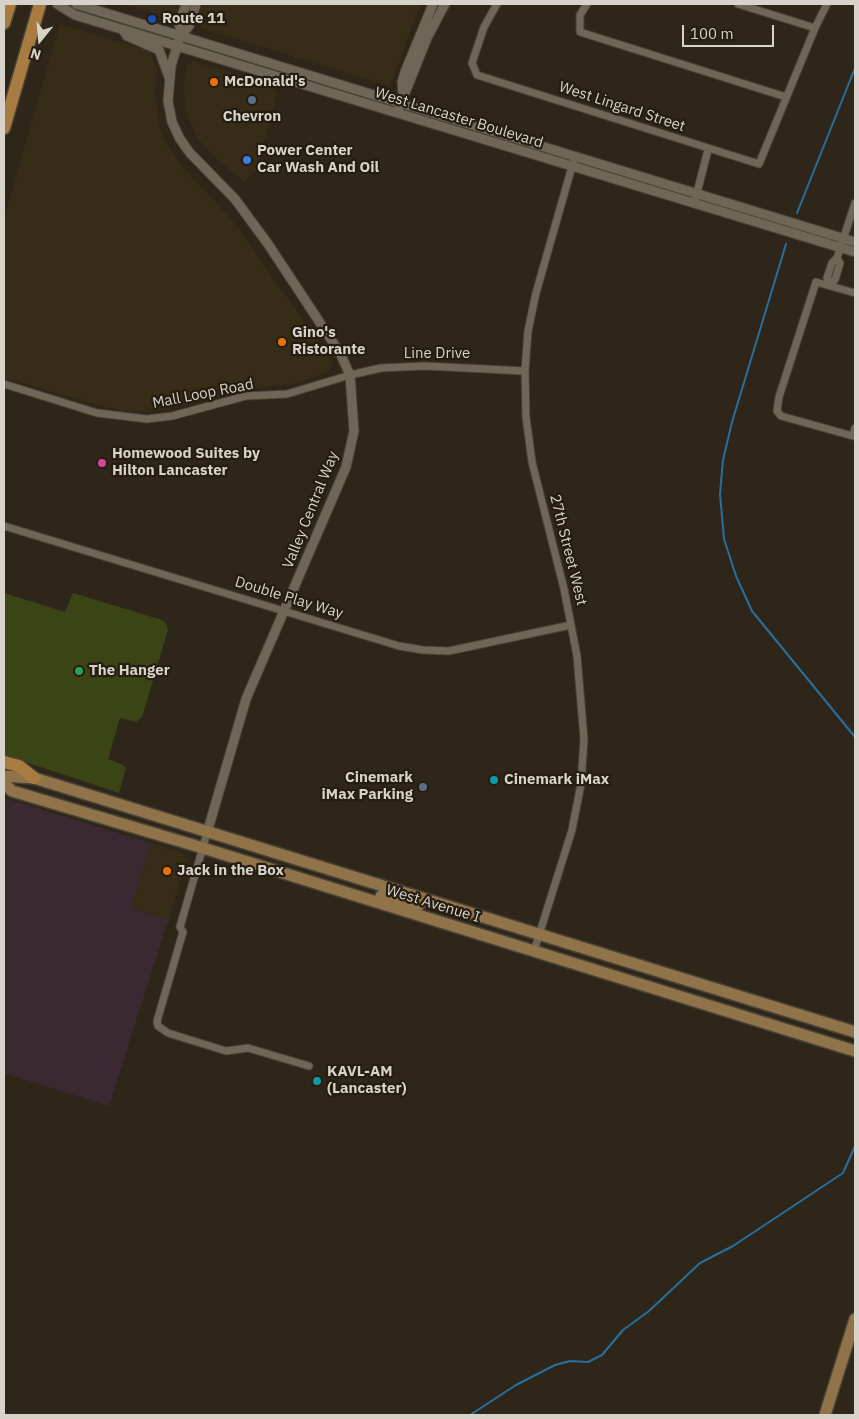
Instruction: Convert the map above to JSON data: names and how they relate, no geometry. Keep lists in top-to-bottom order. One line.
{"streets":{"main road":["West Avenue I"],"street":["West Lingard Street","West Lancaster Boulevard","Line Drive","Mall Loop Road","Valley Central Way","27th Street West","Double Play Way"]},"crossings":[["West Lancaster Boulevard","Valley Central Way"],["West Lancaster Boulevard","27th Street West"],["Line Drive","Mall Loop Road"],["Line Drive","Valley Central Way"],["Line Drive","27th Street West"],["Mall Loop Road","Valley Central Way"],["Valley Central Way","Double Play Way"],["Valley Central Way","West Avenue I"],["27th Street West","Double Play Way"],["27th Street West","West Avenue I"]],"places":["Route 11","McDonald's","Chevron","Power Center Car Wash And Oil","Gino's Ristorante","Homewood Suites by Hilton Lancaster","The Hanger","Cinemark iMax","Cinemark iMax Parking","Jack in the Box","KAVL-AM (Lancaster)"],"scale_bar":"100 m","north":"bottom"}
